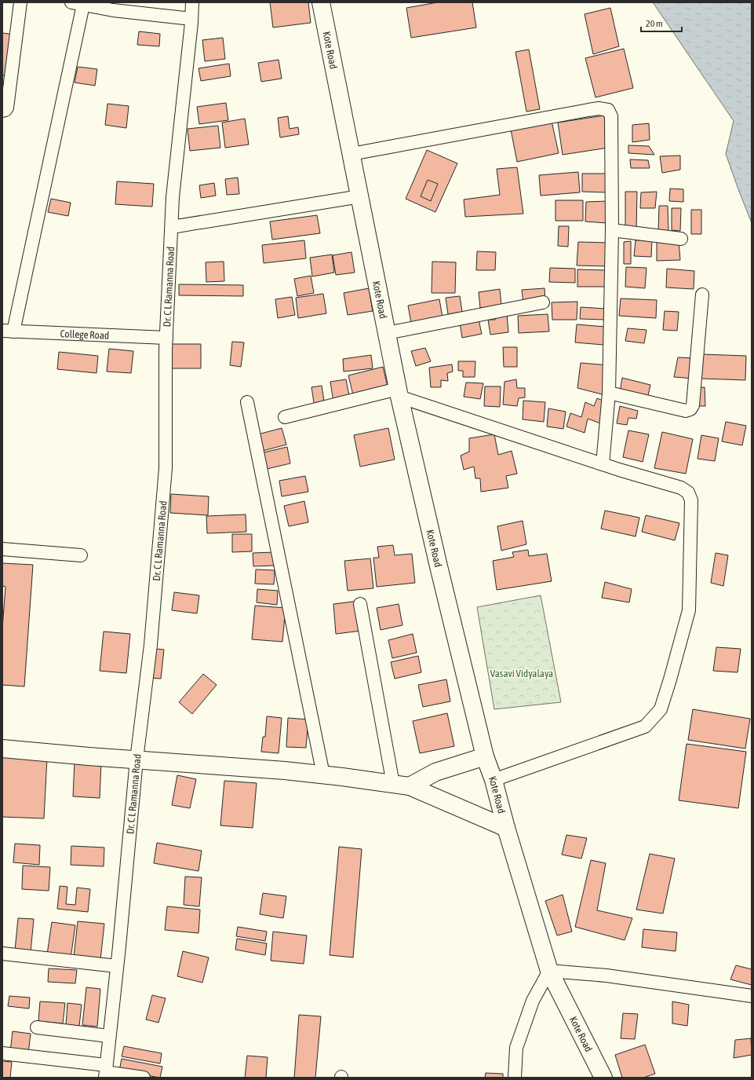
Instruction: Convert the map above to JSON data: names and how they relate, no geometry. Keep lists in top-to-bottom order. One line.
{"streets":{"street":["Kote Road","Dr. C L Ramanna Road","College Road"]},"crossings":[["Dr. C L Ramanna Road","College Road"]],"parks":["Vasavi Vidyalaya"],"scale_bar":"20 m"}
